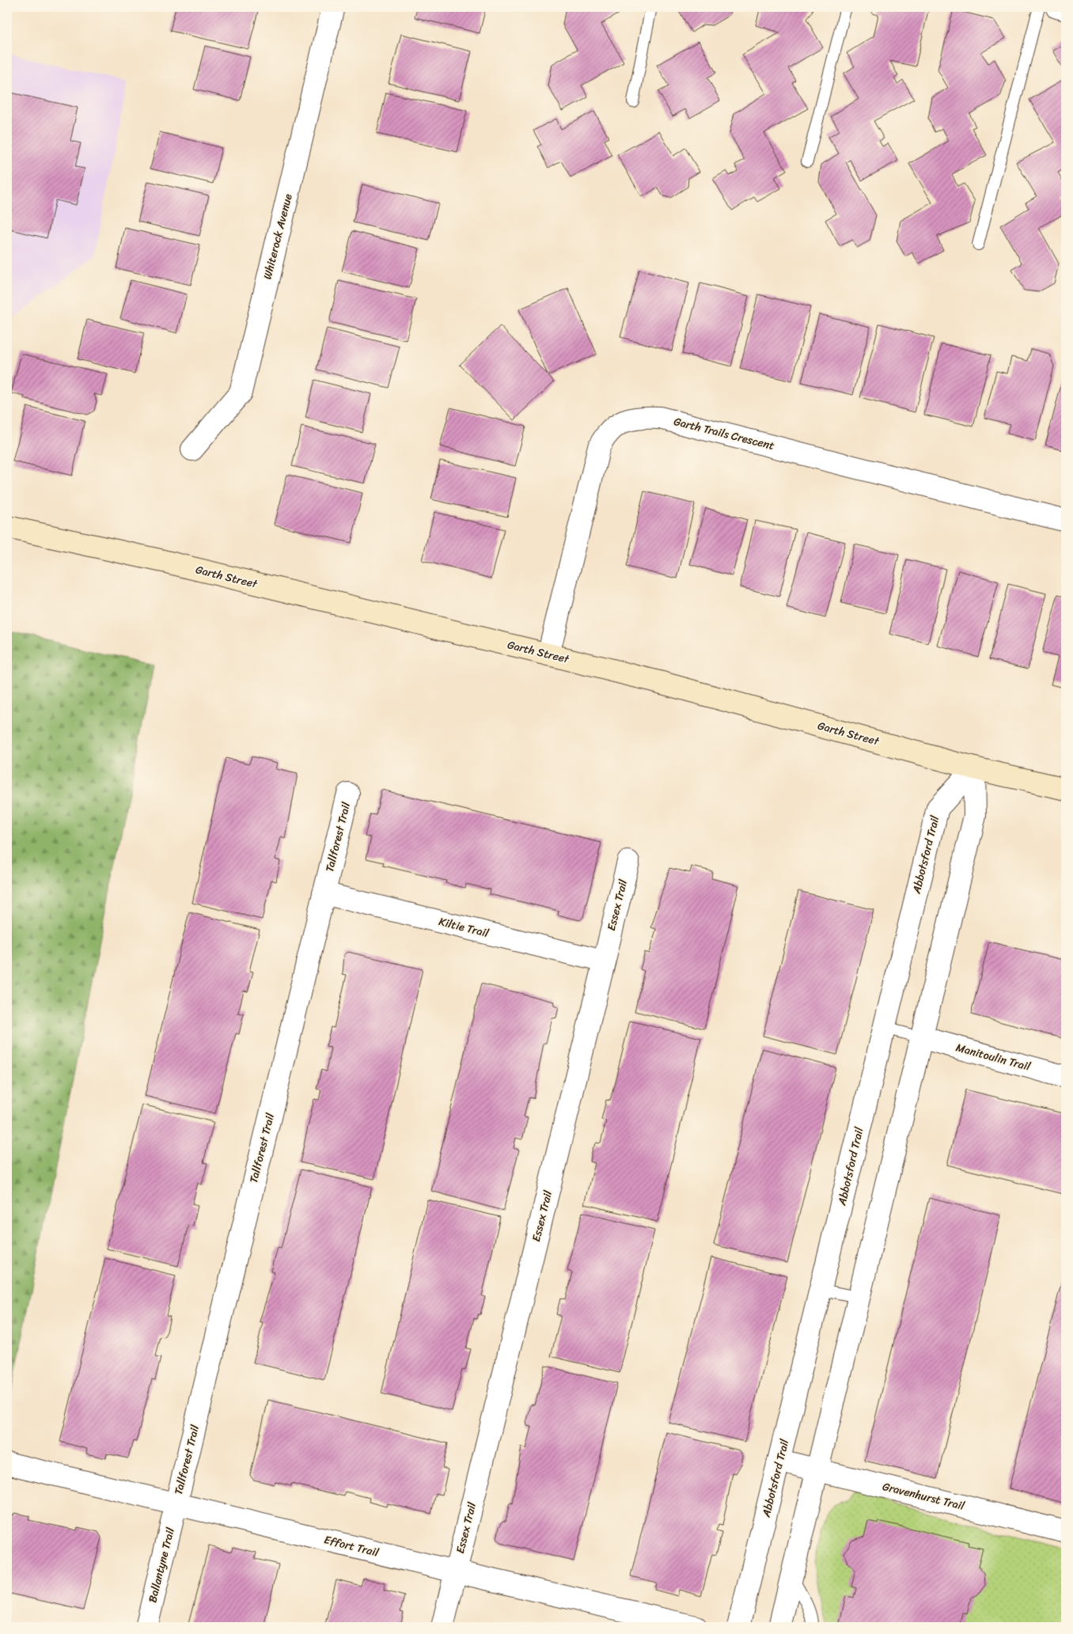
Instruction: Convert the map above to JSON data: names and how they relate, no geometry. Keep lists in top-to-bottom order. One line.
{"streets":{"street":["Whiterock Avenue","Garth Trails Crescent","Garth Street","Tallforest Trail","Abbotsford Trail","Essex Trail","Kiltie Trail","Manitoulin Trail","Gravenhurst Trail","Effort Trail","Ballantyne Trail"]},"crossings":[["Garth Trails Crescent","Garth Street"],["Garth Street","Abbotsford Trail"],["Tallforest Trail","Kiltie Trail"],["Tallforest Trail","Effort Trail"],["Tallforest Trail","Ballantyne Trail"],["Abbotsford Trail","Gravenhurst Trail"],["Essex Trail","Kiltie Trail"],["Essex Trail","Effort Trail"],["Effort Trail","Ballantyne Trail"]]}
